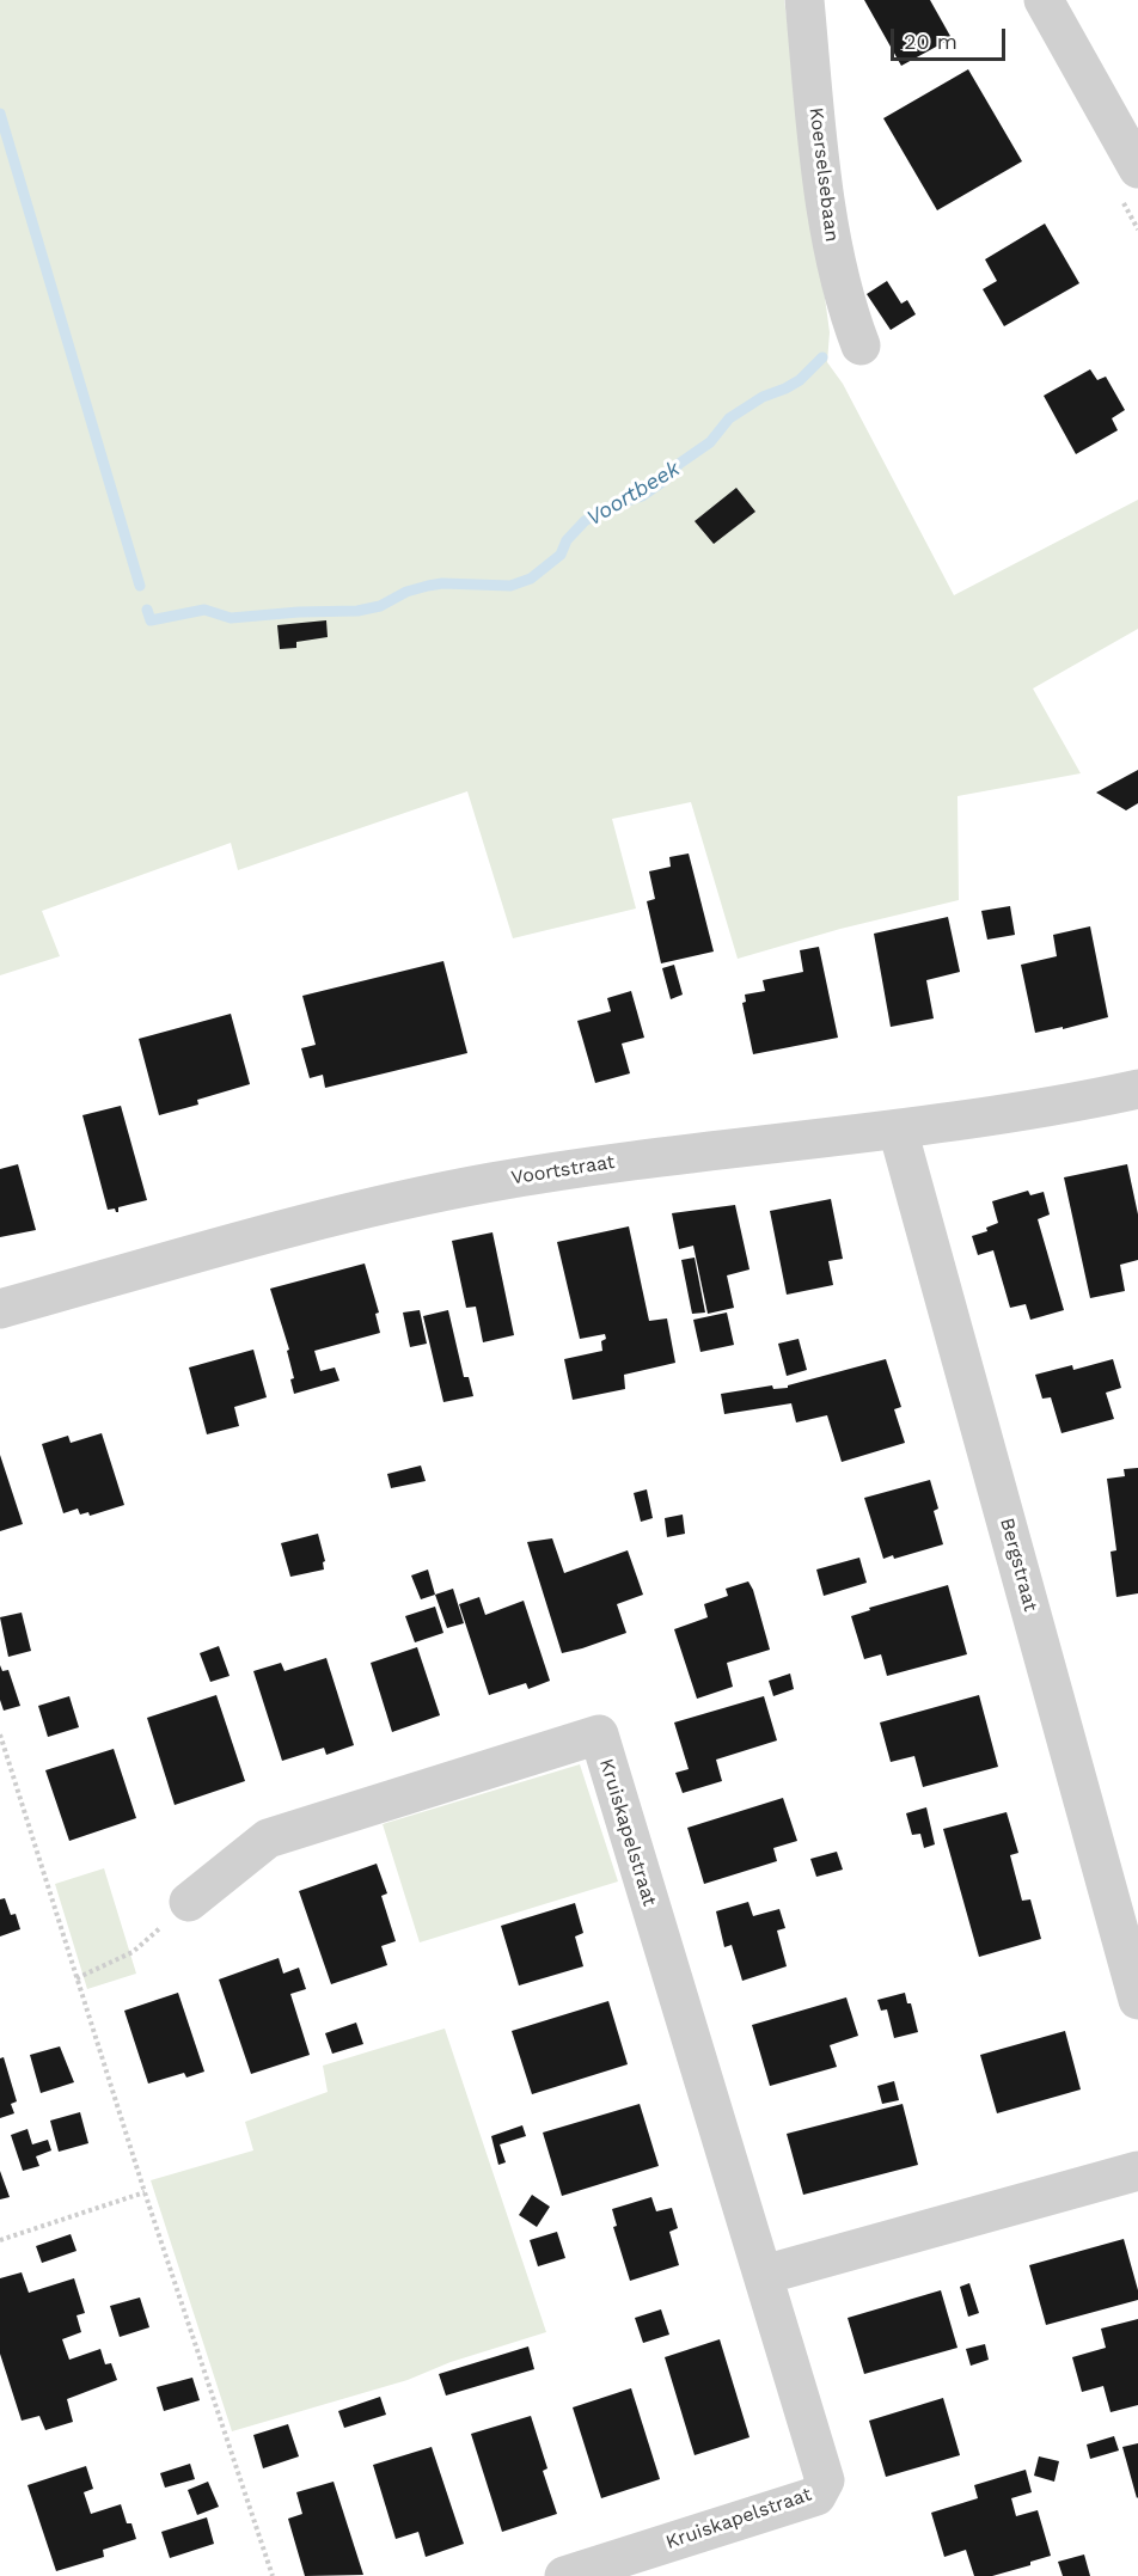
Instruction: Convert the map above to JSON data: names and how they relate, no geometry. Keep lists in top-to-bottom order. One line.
{"streets":{"street":["Koerselsebaan","Voortstraat","Bergstraat","Kruiskapelstraat"]},"crossings":[["Voortstraat","Bergstraat"]],"water":["Voortbeek"],"scale_bar":"20 m"}
